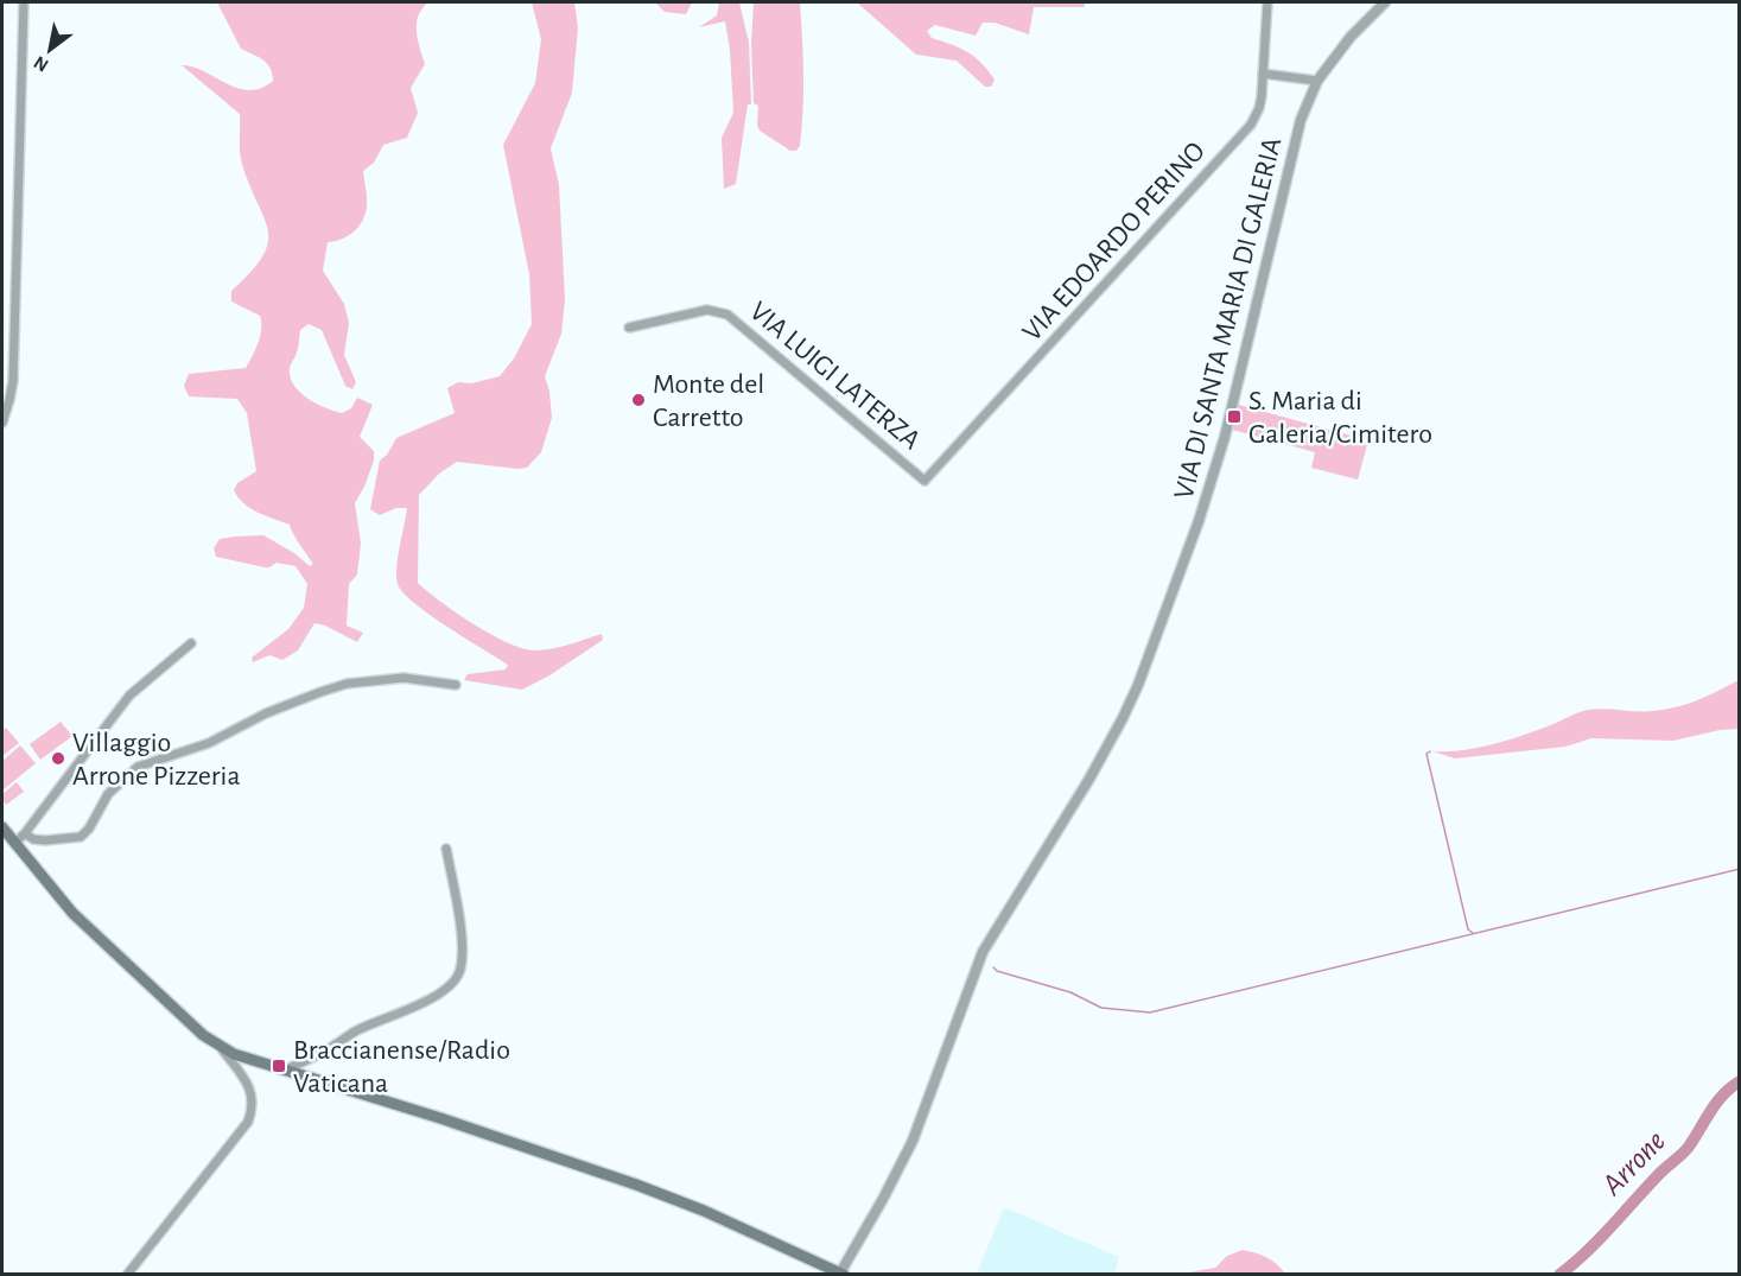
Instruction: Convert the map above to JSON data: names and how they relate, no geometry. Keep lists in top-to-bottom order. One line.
{"streets":{"street":["VIA EDOARDO PERINO","VIA DI SANTA MARIA DI GALERIA","VIA LUIGI LATERZA"]},"crossings":[["VIA EDOARDO PERINO","VIA LUIGI LATERZA"]],"water":["Arrone"],"places":{"other":["Monte del Carretto","Villaggio Arrone Pizzeria"],"transit":["S. Maria di Galeria/Cimitero","Braccianense/Radio Vaticana"]},"north":"bottom left"}
